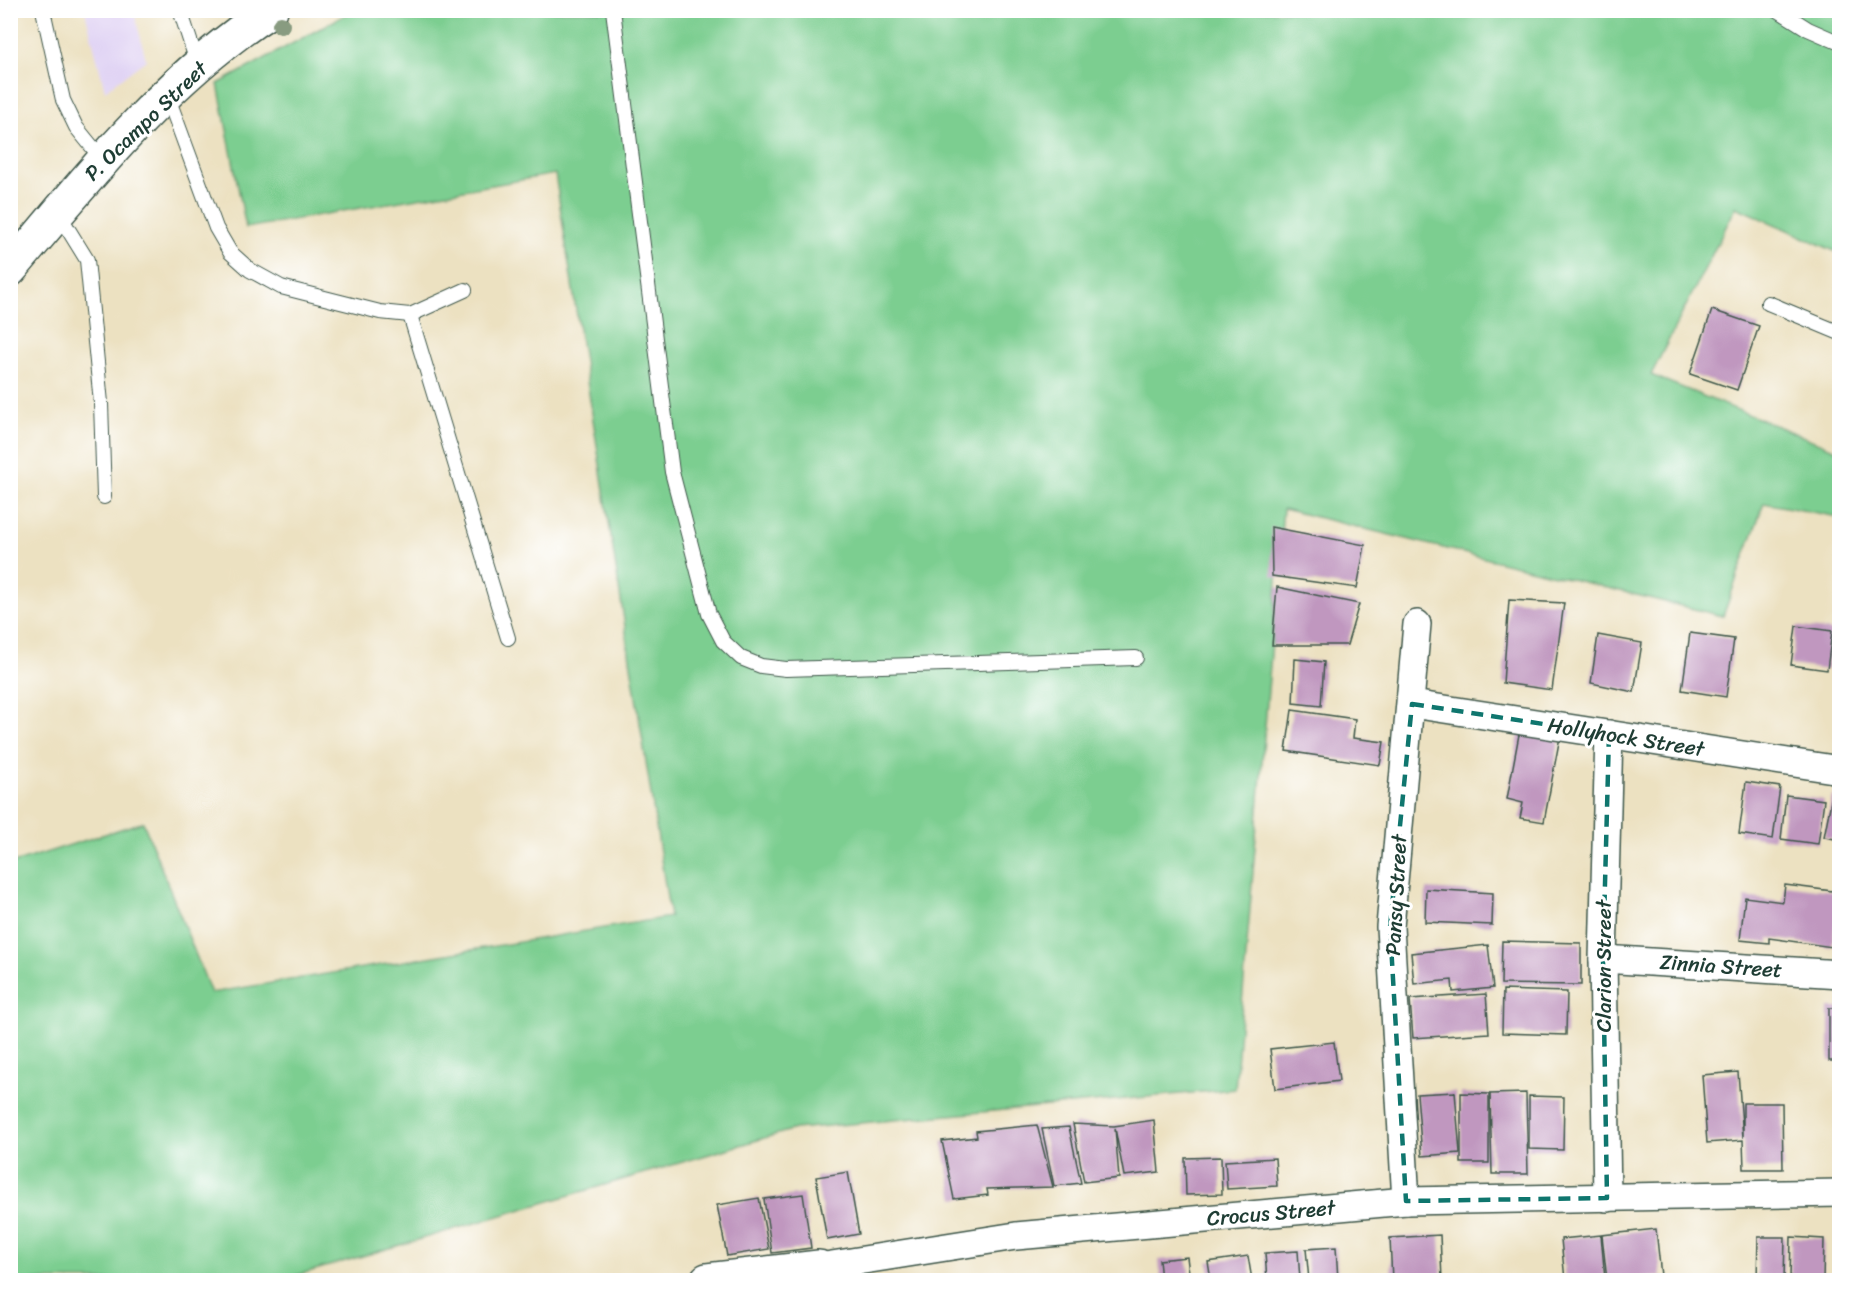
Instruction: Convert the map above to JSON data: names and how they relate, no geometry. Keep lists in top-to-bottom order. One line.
{"streets":{"street":["P. Ocampo Street","Hollyhock Street","Pansy Street","Clarion Street","Zinnia Street","Crocus Street"]},"crossings":[["Hollyhock Street","Pansy Street"],["Hollyhock Street","Clarion Street"],["Pansy Street","Crocus Street"],["Clarion Street","Zinnia Street"],["Clarion Street","Crocus Street"]]}
